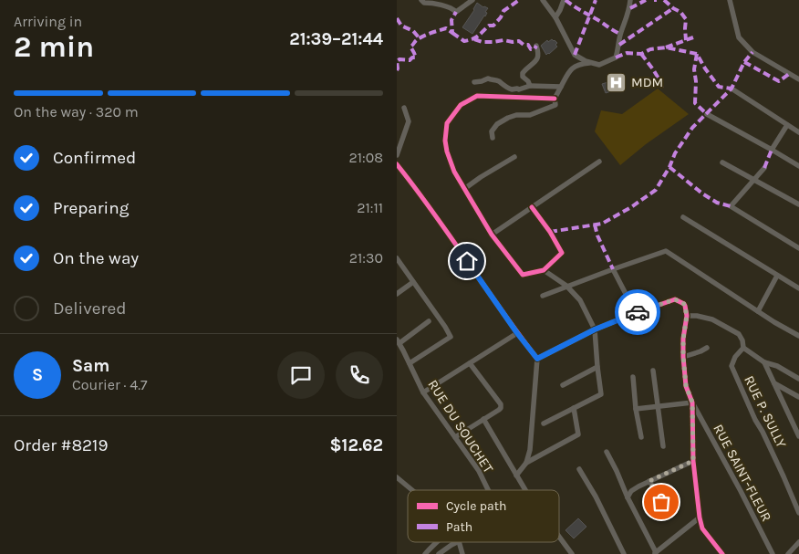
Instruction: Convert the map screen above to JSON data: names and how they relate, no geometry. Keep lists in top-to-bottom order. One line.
{"streets":{"street":["RUE P. SULLY","RUE DU SOUCHET","RUE SAINT-FLEUR"]},"places":{"hospital":["MDM"]},"legend":["Cycle path","Path"],"page":{"heading":["2 min","Arriving in","21:39–21:44"],"panel":["Sam","Courier · 4.7","Order #8219","$12.62"],"bar":"On the way · 320 m","list":[["Confirmed","21:08"],["Preparing","21:11"],["On the way","21:30"],"Delivered"],"round":"S"}}
